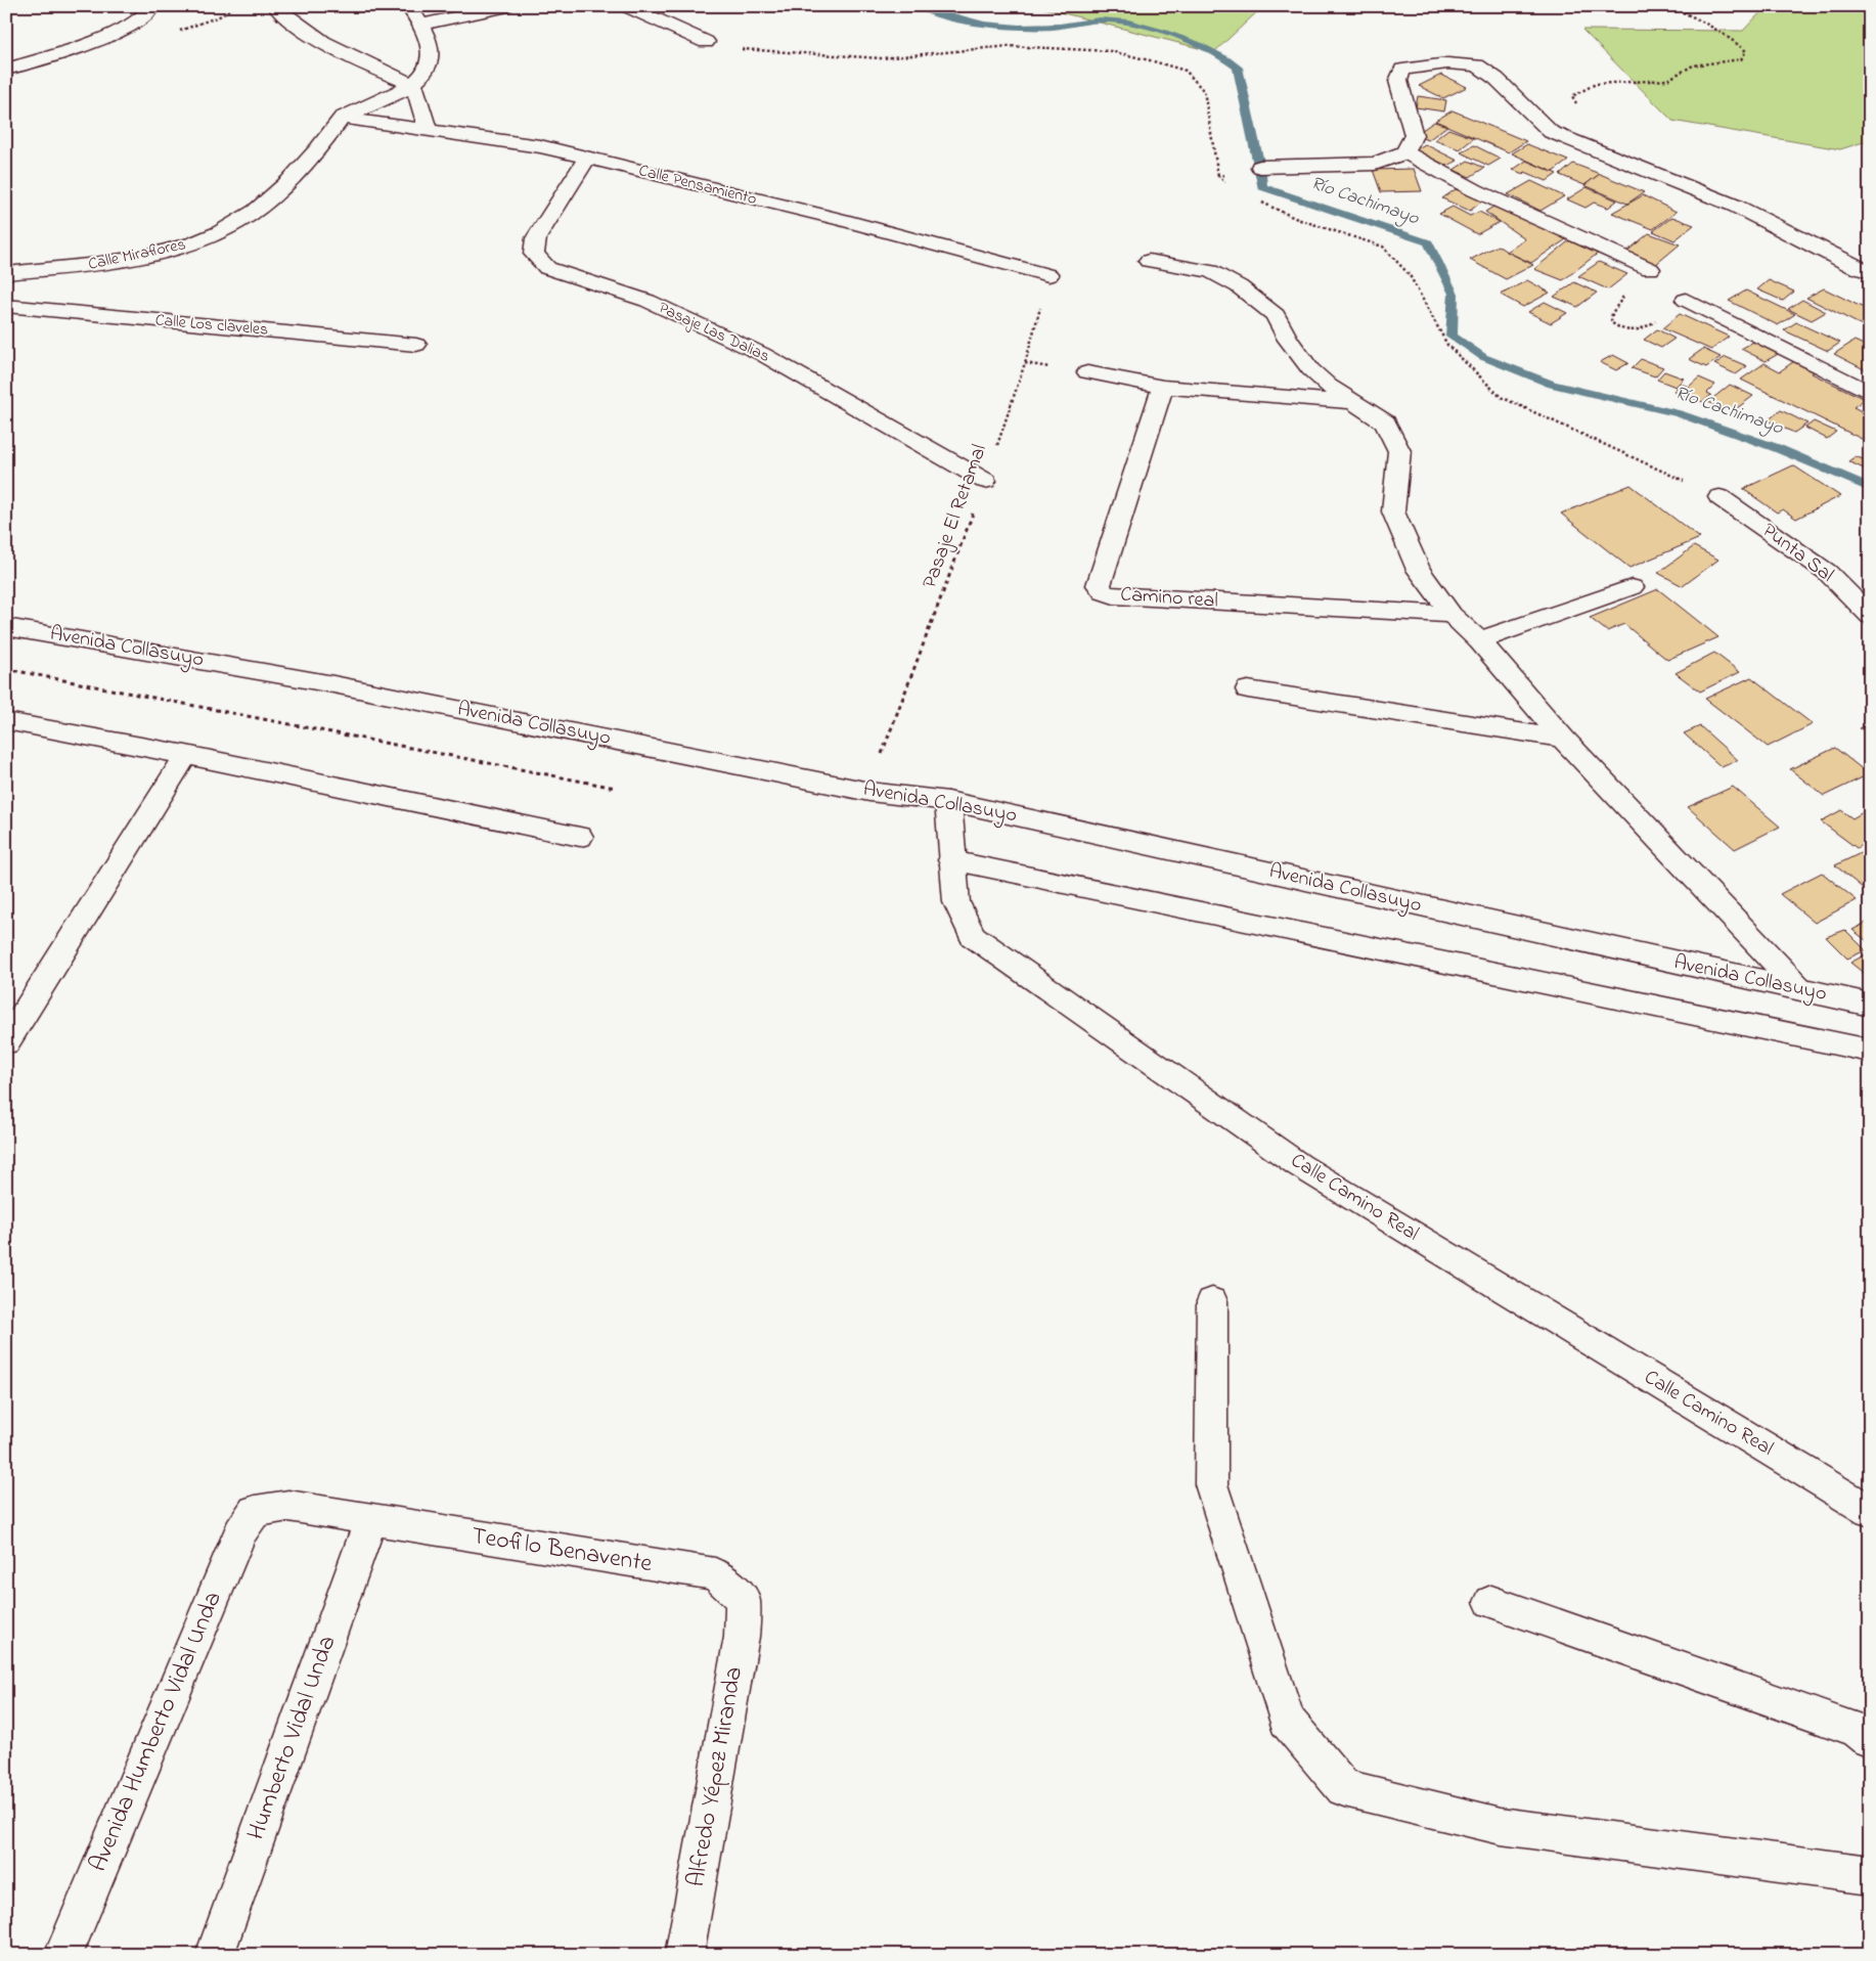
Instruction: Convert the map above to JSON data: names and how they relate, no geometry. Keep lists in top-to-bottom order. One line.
{"streets":{"street":["Calle Pensamiento","Calle Miraflores","Calle Los claveles","Pasaje Las Dalias","Punta Sal","Camino real","Avenida Collasuyo","Calle Camino Real","Teofilo Benavente","Avenida Humberto Vidal Unda","Humberto Vidal Unda","Alfredo Yépez Miranda"],"path":["Pasaje El Retamal"]},"crossings":[["Calle Pensamiento","Calle Miraflores"],["Calle Pensamiento","Pasaje Las Dalias"],["Calle Pensamiento","Pasaje El Retamal"],["Pasaje Las Dalias","Pasaje El Retamal"],["Avenida Collasuyo","Calle Camino Real"],["Teofilo Benavente","Avenida Humberto Vidal Unda"],["Teofilo Benavente","Humberto Vidal Unda"],["Teofilo Benavente","Alfredo Yépez Miranda"],["Avenida Humberto Vidal Unda","Humberto Vidal Unda"]],"water":["Río Cachimayo"]}
